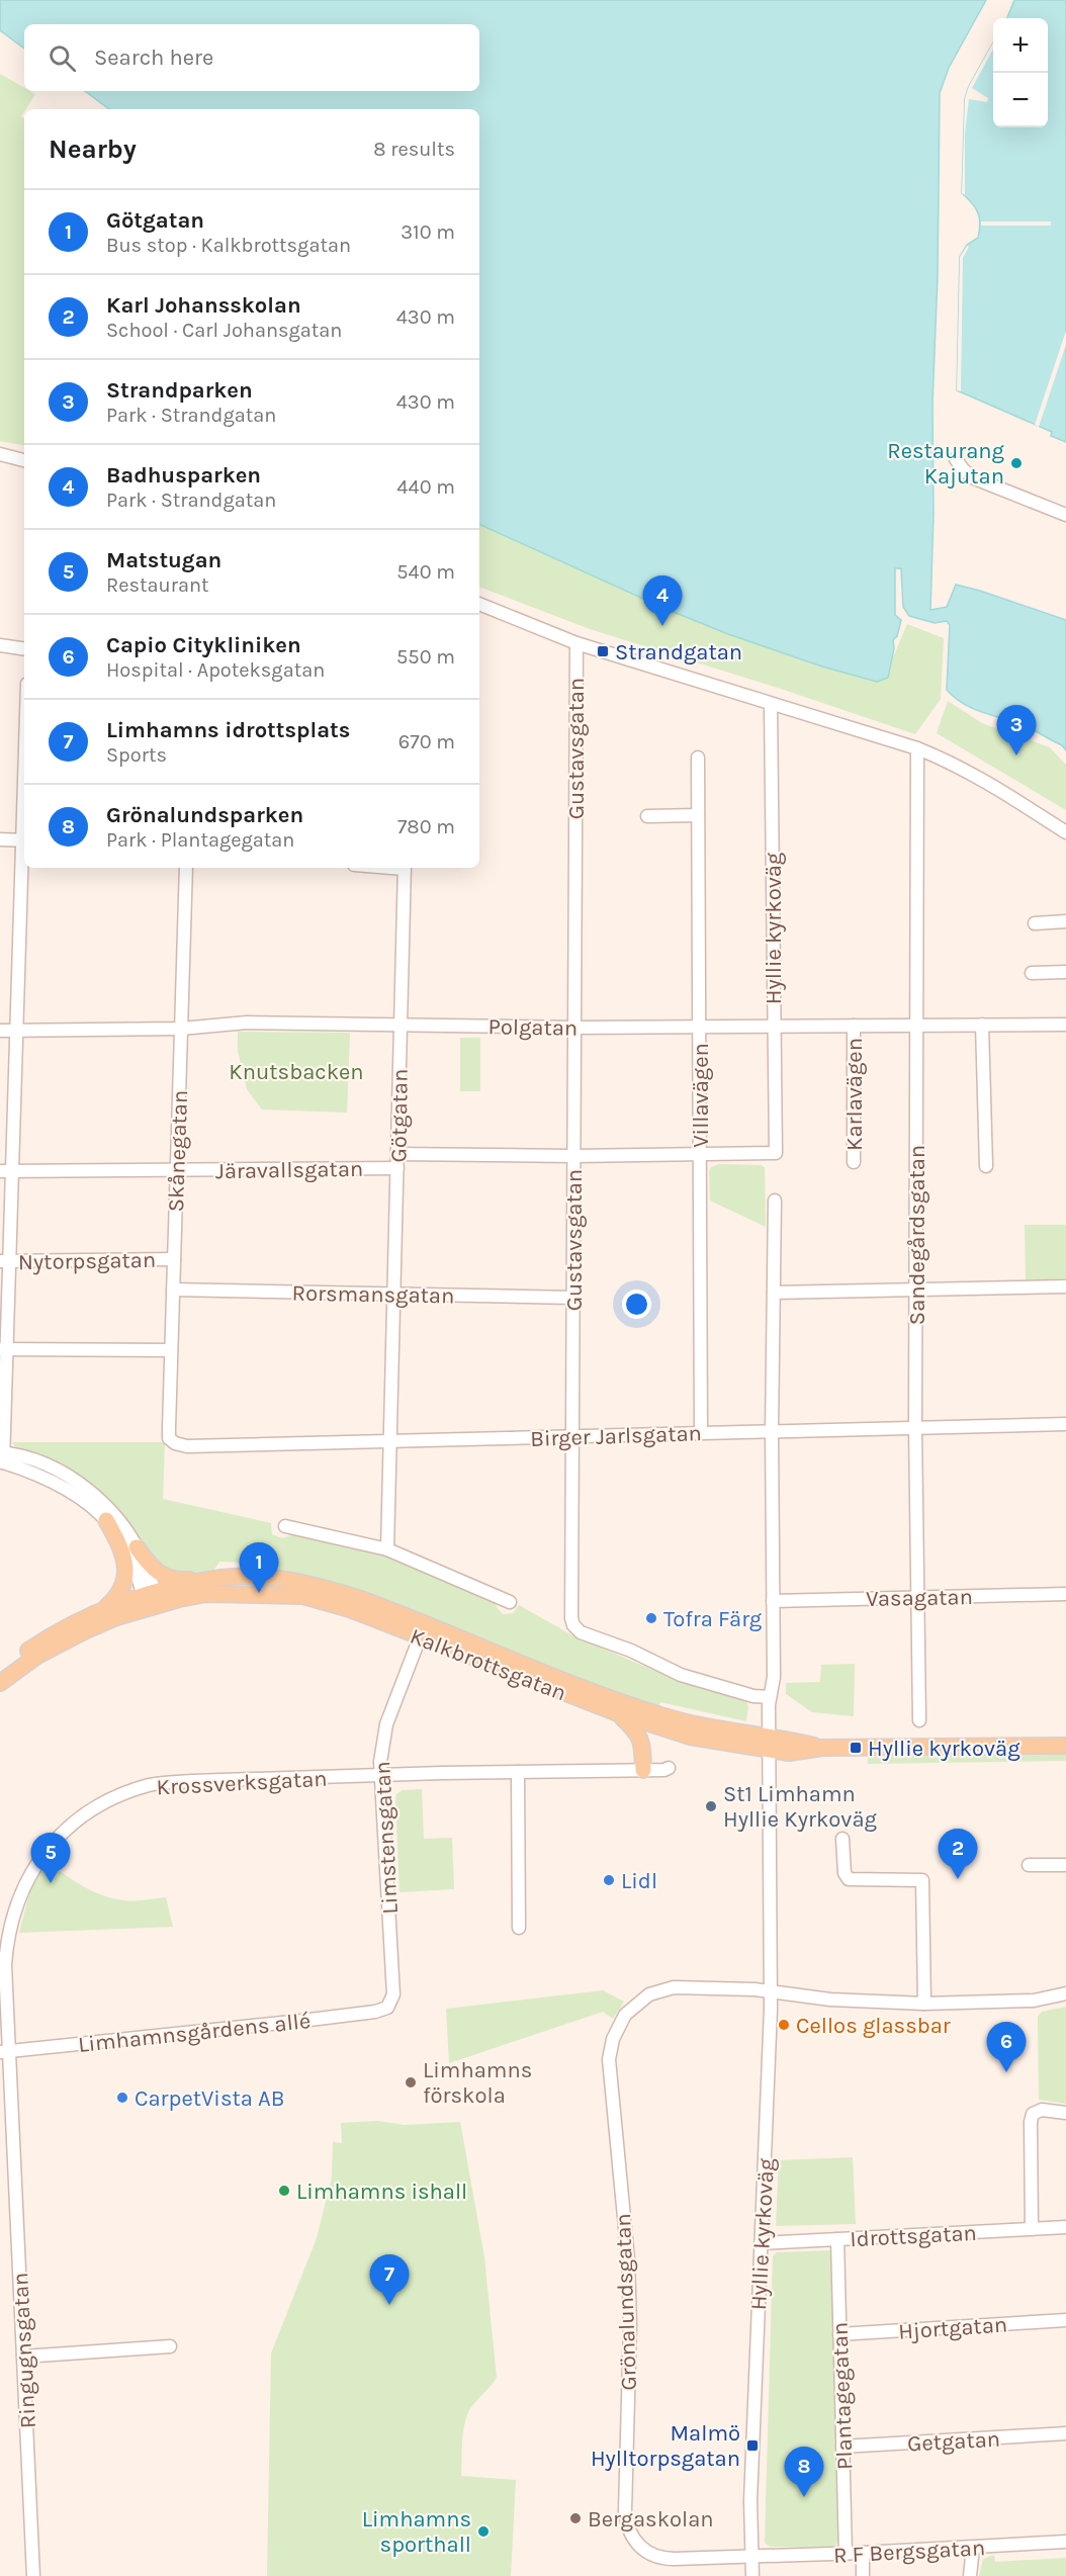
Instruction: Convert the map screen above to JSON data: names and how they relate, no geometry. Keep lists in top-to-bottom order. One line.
{"streets":{"main road":["Kalkbrottsgatan"],"street":["Gustavsgatan","Hyllie kyrkoväg","Polgatan","Karlavägen","Villavägen","Götgatan","Skånegatan","Järavallsgatan","Sandegårdsgatan","Nytorpsgatan","Rorsmansgatan","Birger Jarlsgatan","Vasagatan","Krossverksgatan","Limstensgatan","Limhamnsgårdens allé","Idrottsgatan","Grönalundsgatan","Hjortgatan","Ringugnsgatan","Plantagegatan","Getgatan","R F Bergsgatan"]},"crossings":[["Gustavsgatan","Hyllie kyrkoväg"],["Gustavsgatan","Polgatan"],["Gustavsgatan","Rorsmansgatan"],["Gustavsgatan","Birger Jarlsgatan"],["Hyllie kyrkoväg","Polgatan"],["Hyllie kyrkoväg","Villavägen"],["Hyllie kyrkoväg","Birger Jarlsgatan"],["Hyllie kyrkoväg","Vasagatan"],["Hyllie kyrkoväg","Kalkbrottsgatan"],["Hyllie kyrkoväg","Idrottsgatan"],["Hyllie kyrkoväg","Grönalundsgatan"],["Hyllie kyrkoväg","R F Bergsgatan"],["Polgatan","Karlavägen"],["Polgatan","Villavägen"],["Polgatan","Götgatan"],["Polgatan","Skånegatan"],["Polgatan","Sandegårdsgatan"],["Villavägen","Birger Jarlsgatan"],["Götgatan","Järavallsgatan"],["Götgatan","Rorsmansgatan"],["Götgatan","Birger Jarlsgatan"],["Skånegatan","Järavallsgatan"],["Skånegatan","Nytorpsgatan"],["Skånegatan","Rorsmansgatan"],["Skånegatan","Birger Jarlsgatan"],["Sandegårdsgatan","Birger Jarlsgatan"],["Sandegårdsgatan","Vasagatan"],["Kalkbrottsgatan","Limstensgatan"],["Krossverksgatan","Limstensgatan"],["Krossverksgatan","Limhamnsgårdens allé"],["Krossverksgatan","Ringugnsgatan"],["Limstensgatan","Limhamnsgårdens allé"],["Limhamnsgårdens allé","Ringugnsgatan"],["Idrottsgatan","Plantagegatan"],["Grönalundsgatan","R F Bergsgatan"],["Hjortgatan","Plantagegatan"],["Plantagegatan","Getgatan"],["Plantagegatan","R F Bergsgatan"]],"parks":["Knutsbacken"],"places":{"other":["Restaurang Kajutan","Tofra Färg","St1 Limhamn Hyllie Kyrkoväg","Lidl","Cellos glassbar","Limhamns förskola","CarpetVista AB","Limhamns ishall","Bergaskolan","Limhamns sporthall"],"transit":["Strandgatan","Hyllie kyrkoväg","Malmö Hylltorpsgatan"]},"page":{"map_buttons":["+","−"],"search":"Search here","heading":["Nearby","8 results"],"list":[{"mark":"1","name":"Götgatan","note":"Bus stop · Kalkbrottsgatan","value":"310 m"},{"mark":"2","name":"Karl Johansskolan","note":"School · Carl Johansgatan","value":"430 m"},{"mark":"3","name":"Strandparken","note":"Park · Strandgatan","value":"430 m"},{"mark":"4","name":"Badhusparken","note":"Park · Strandgatan","value":"440 m"},{"mark":"5","name":"Matstugan","note":"Restaurant","value":"540 m"},{"mark":"6","name":"Capio Citykliniken","note":"Hospital · Apoteksgatan","value":"550 m"},{"mark":"7","name":"Limhamns idrottsplats","note":"Sports","value":"670 m"},{"mark":"8","name":"Grönalundsparken","note":"Park · Plantagegatan","value":"780 m"}],"pins":["4","3","1","2","5","6","7","8"]}}
